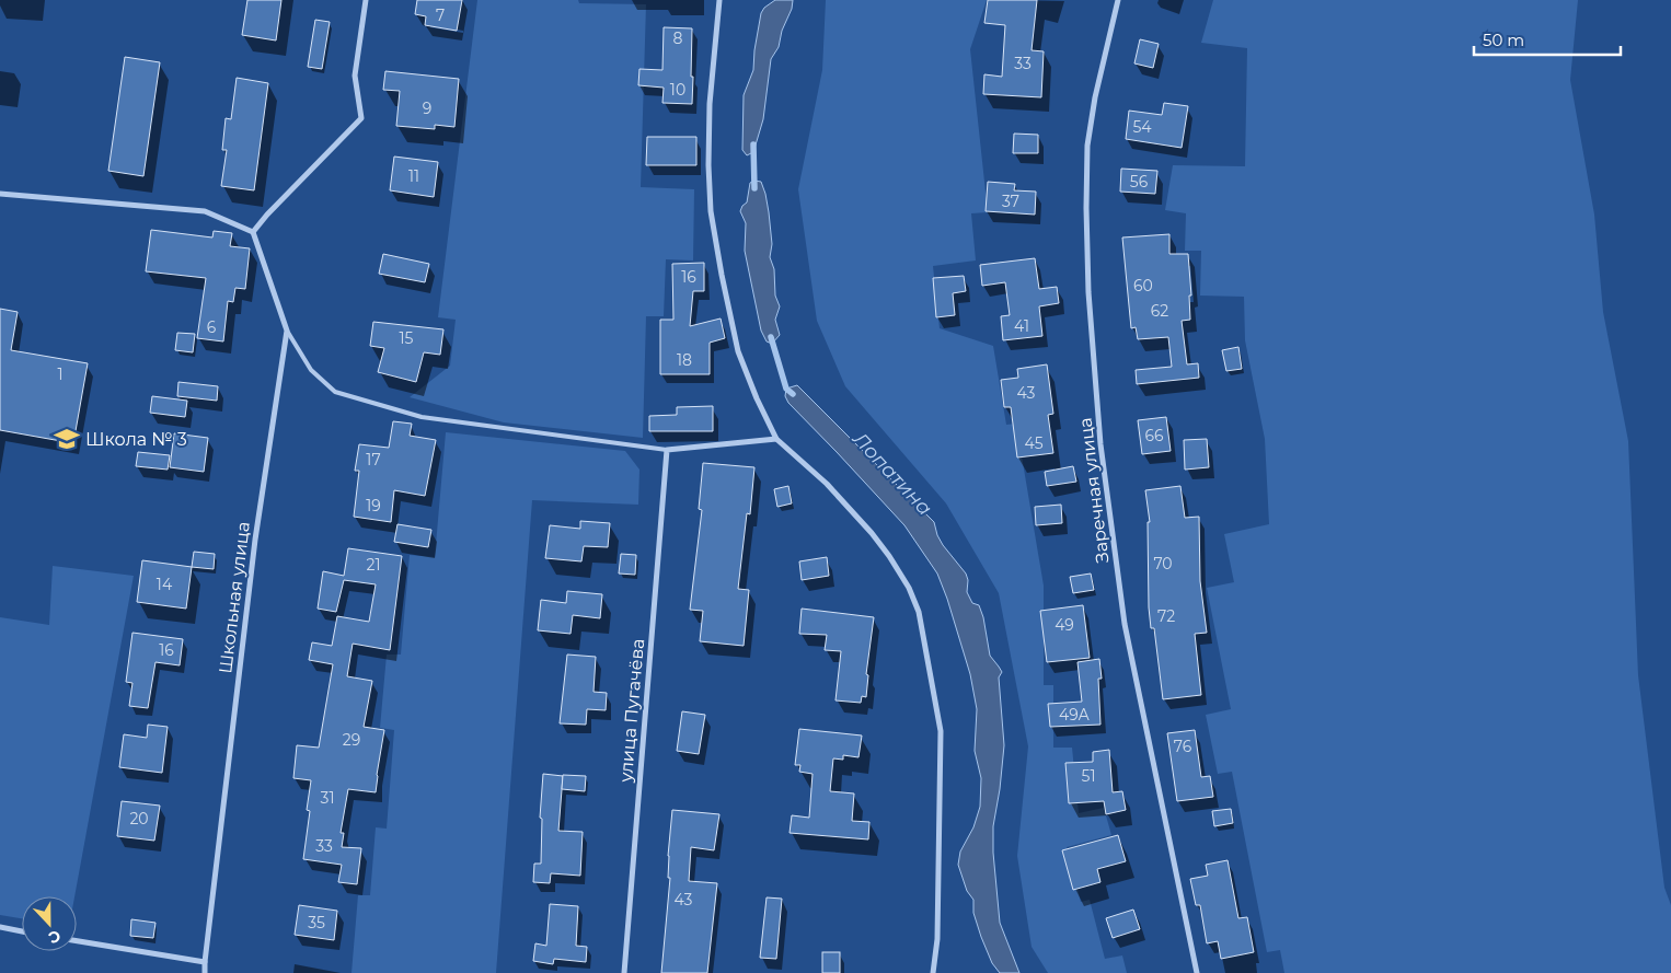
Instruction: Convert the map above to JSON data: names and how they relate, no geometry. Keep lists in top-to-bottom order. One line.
{"streets":{"street":["Заречная улица","Школьная улица","улица Пугачёва"]},"water":["Лопатина"],"places":{"school or university":["Школа № 3"]},"house_numbers":["7","8","33","10","9","54","11","56","37","16","60","62","41","6","15","18","1","43","66","45","17","19","70","21","14","72","49","16","49А","29","76","51","31","20","33","43","35"],"scale_bar":"50 m","north":"bottom"}
